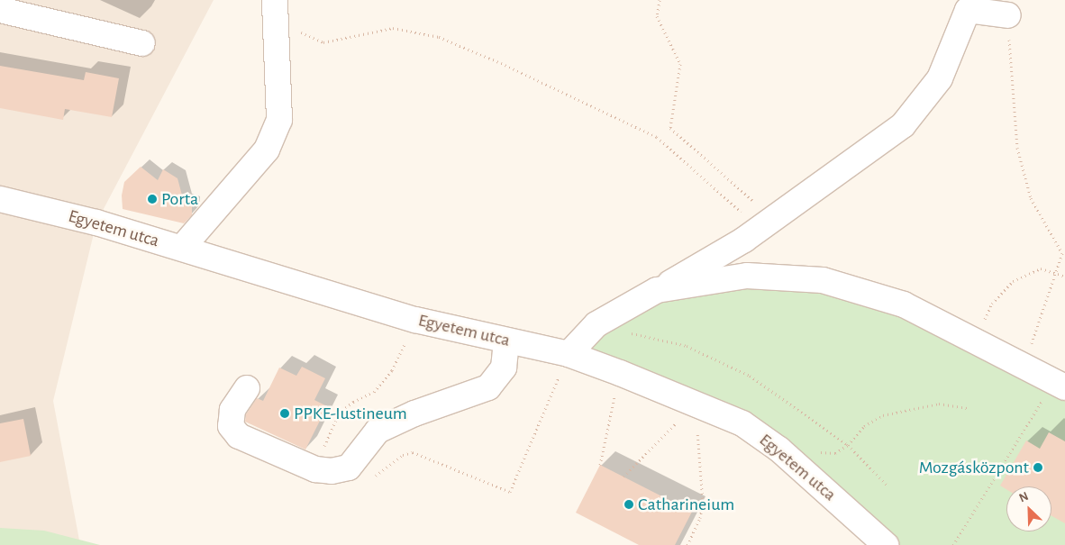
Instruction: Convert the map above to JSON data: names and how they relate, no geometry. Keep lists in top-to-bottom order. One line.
{"streets":{"street":["Egyetem utca"]},"places":["Porta","PPKE-Iustineum","Mozgásközpont","Catharineium"],"north":"top left"}
